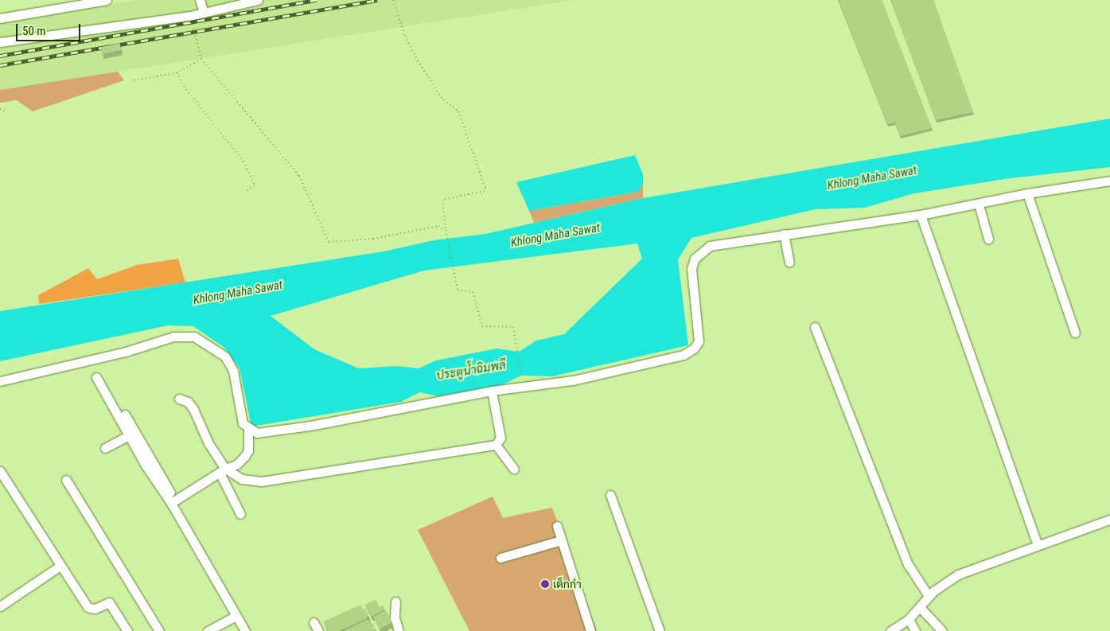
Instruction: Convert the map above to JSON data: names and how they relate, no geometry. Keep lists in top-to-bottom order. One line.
{"water":["Khlong Maha Sawat","ประตูน้ำฉิมพลี"],"places":["เต็กก่า"],"scale_bar":"50 m"}
